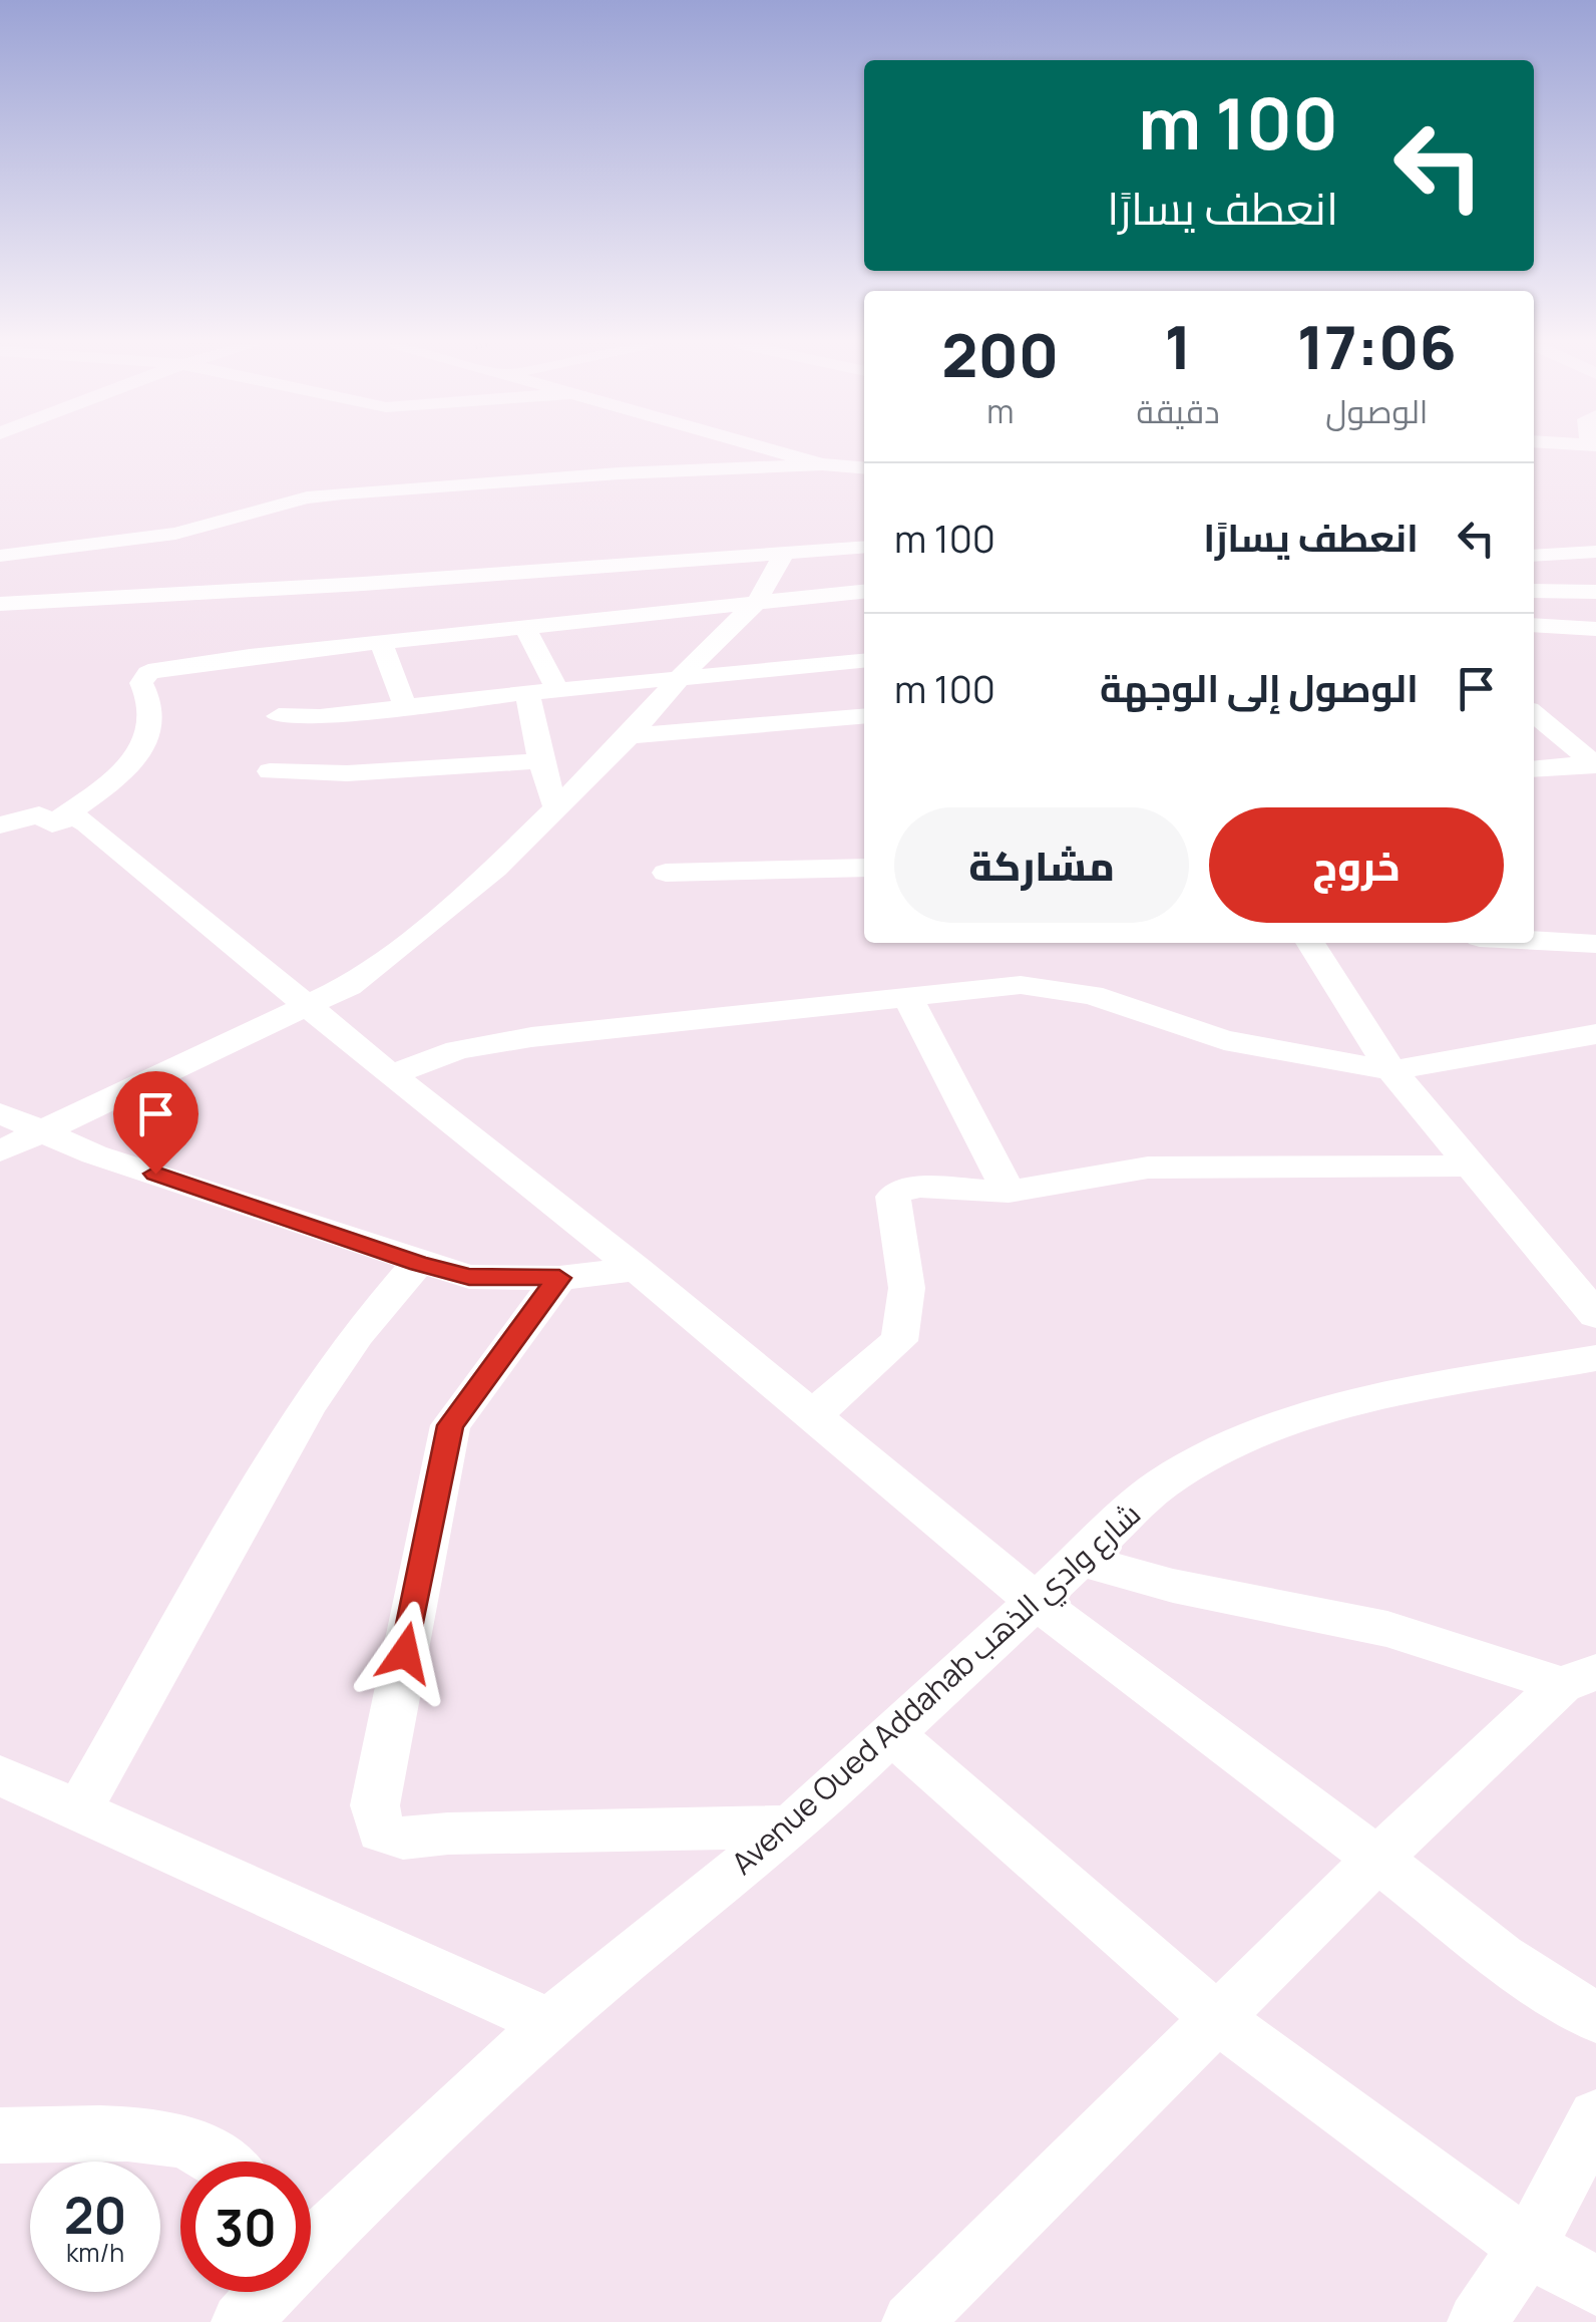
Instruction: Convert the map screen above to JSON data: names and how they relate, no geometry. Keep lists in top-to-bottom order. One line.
{"streets":{"street":["Avenue Oued Addahab شارع وادي الذهب"]},"page":{"turn":["100 m","انعطف يسارًا"],"eta":["17:06","الوصول","1","دقيقة","200","m"],"list":[{"name":"انعطف يسارًا","value":"100 m"},{"name":"الوصول إلى الوجهة","value":"100 m"}],"buttons":["خروج","مشاركة"],"speed":"20 km/h","limit":"30"}}
